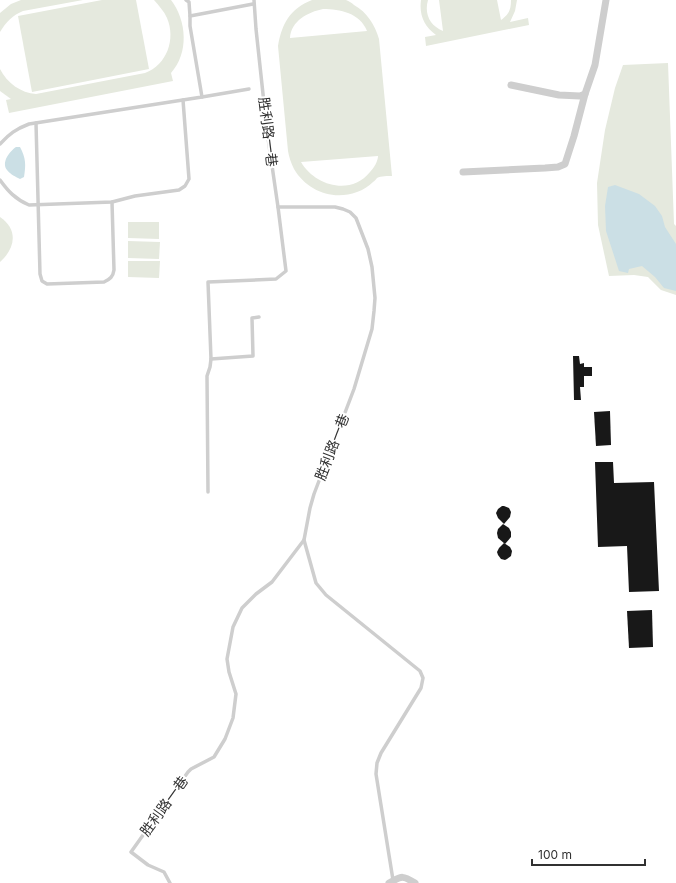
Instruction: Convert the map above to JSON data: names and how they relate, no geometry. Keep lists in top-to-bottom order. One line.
{"streets":{"lane":["胜利路一巷"]},"scale_bar":"100 m"}
